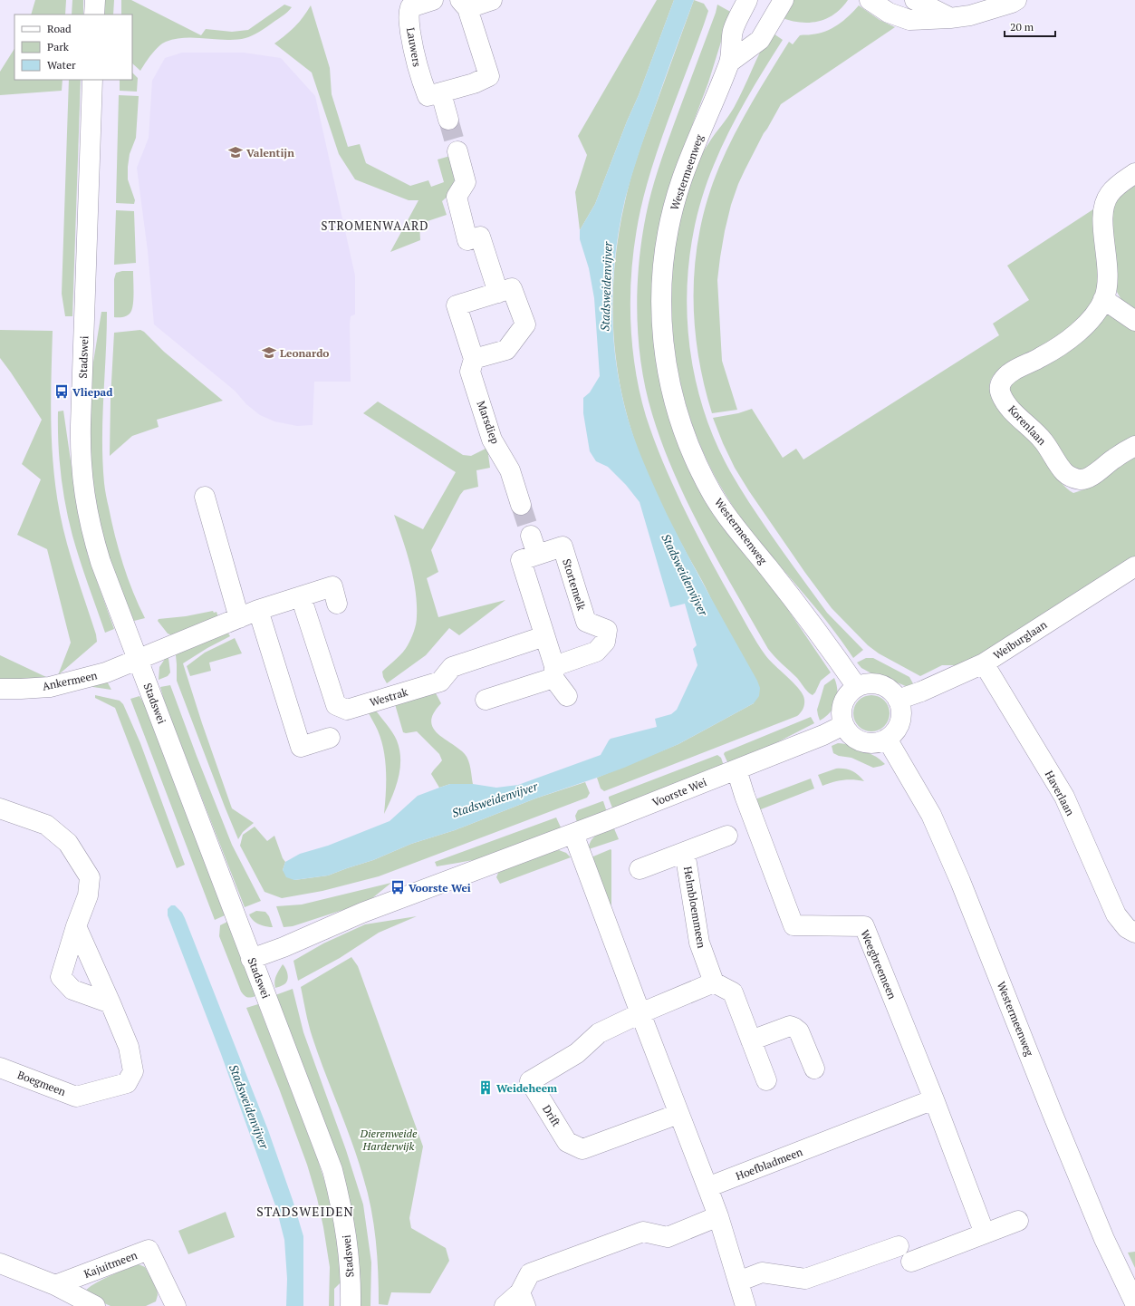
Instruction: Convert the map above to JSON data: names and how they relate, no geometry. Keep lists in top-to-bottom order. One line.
{"streets":{"street":["Lauwers","Westermeenweg","Stadswei","Marsdiep","Korenlaan","Stortemelk","Weiburglaan","Ankermeen","Westrak","Voorste Wei","Haverlaan","Helmbloemmeen","Weegbreemeen","Boegmeen","Drift","Hoefbladmeen","Kajuitmeen"]},"crossings":[["Westermeenweg","Weiburglaan"],["Westermeenweg","Voorste Wei"],["Stadswei","Ankermeen"],["Stadswei","Voorste Wei"],["Stortemelk","Westrak"],["Weiburglaan","Voorste Wei"],["Weiburglaan","Haverlaan"],["Voorste Wei","Weegbreemeen"],["Weegbreemeen","Hoefbladmeen"]],"districts":["STROMENWAARD","STADSWEIDEN"],"water":["Stadsweidenvijver"],"parks":["Dierenweide Harderwijk"],"places":{"school or university":["Valentijn","Leonardo"],"bus stop":["Vliepad","Voorste Wei"],"building":["Weideheem"]},"legend":["Road","Park","Water"],"scale_bar":"20 m"}
